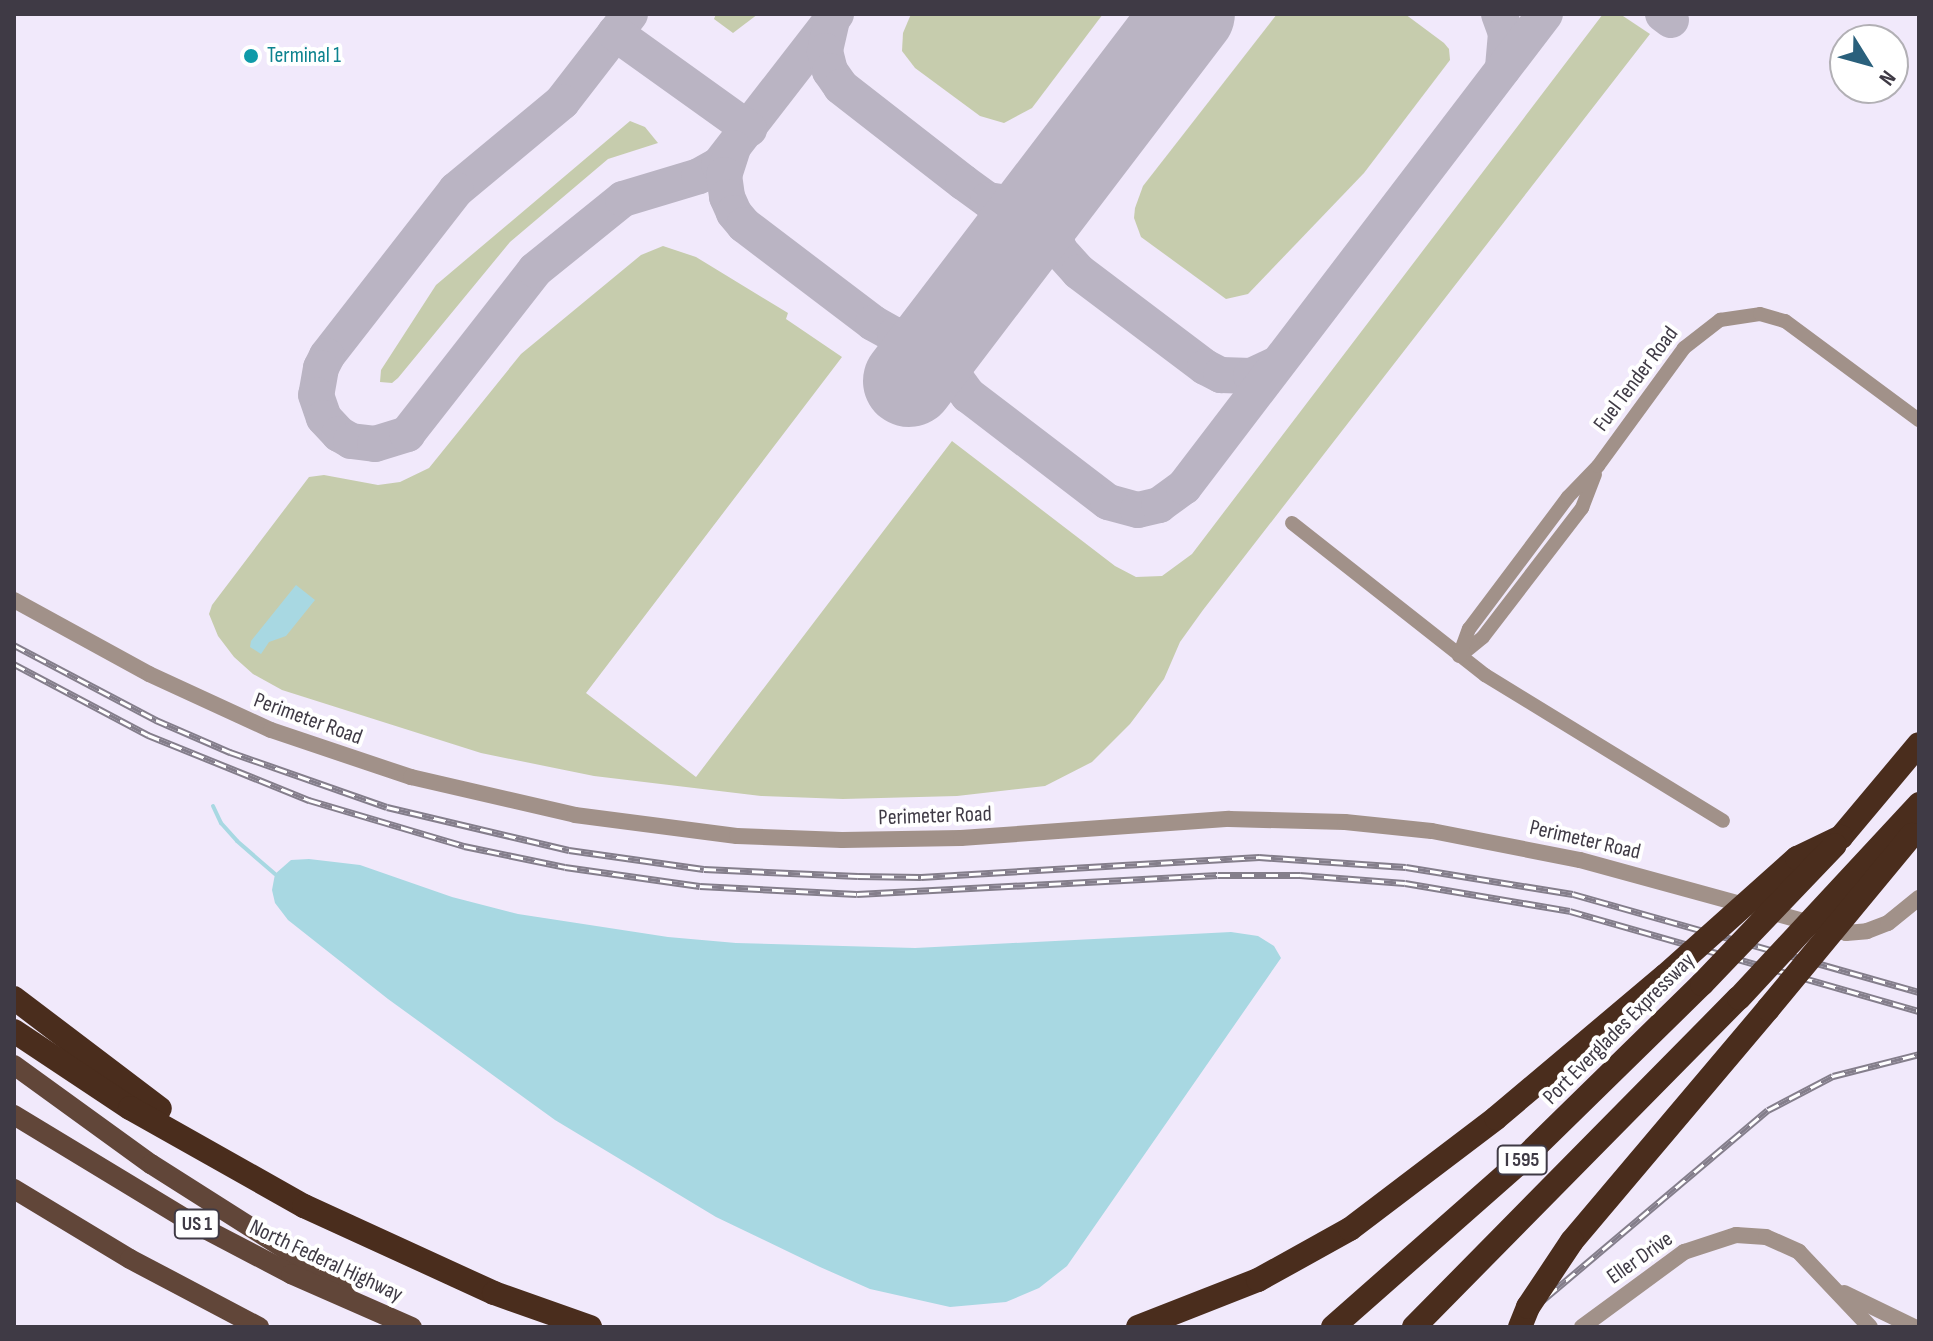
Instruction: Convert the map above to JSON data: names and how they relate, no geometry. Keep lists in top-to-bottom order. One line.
{"streets":{"highway":["Port Everglades Expressway","I 595"],"main road":["US 1","North Federal Highway"],"street":["Fuel Tender Road","Perimeter Road","Eller Drive"]},"places":["Terminal 1"],"north":"bottom right"}
